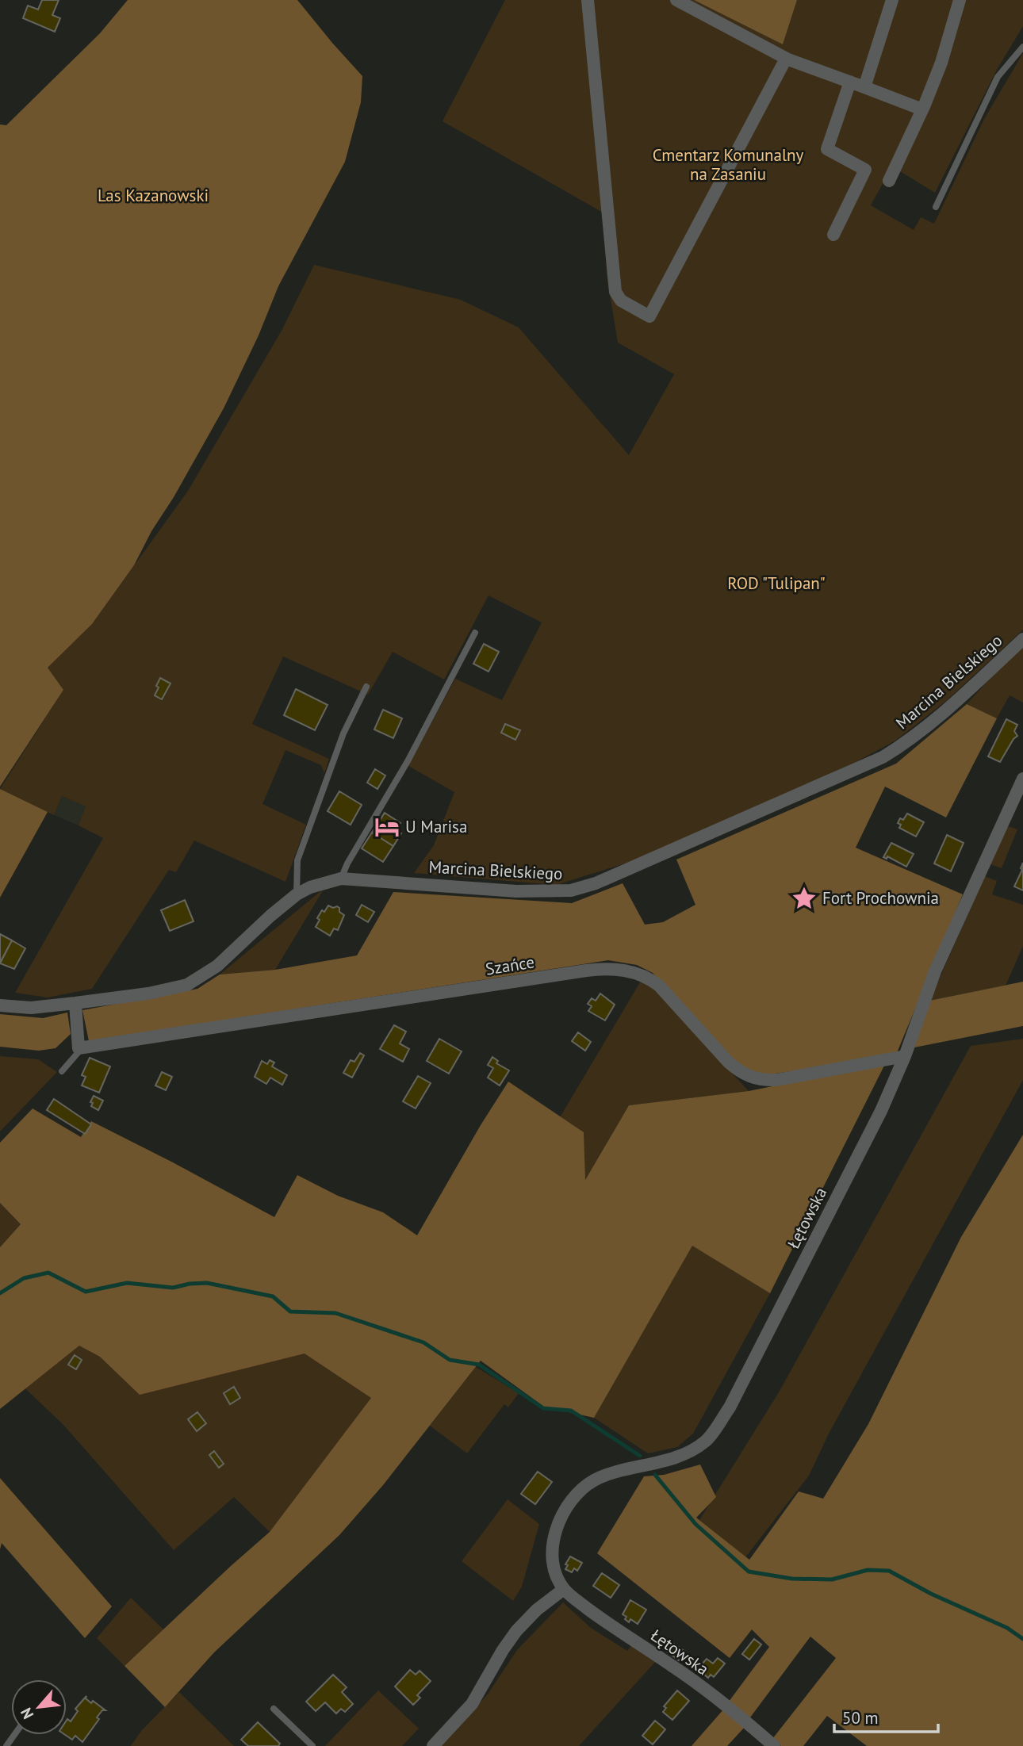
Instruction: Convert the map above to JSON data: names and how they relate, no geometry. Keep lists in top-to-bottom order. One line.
{"streets":{"street":["Marcina Bielskiego","Szańce","Łętowska"]},"crossings":[["Szańce","Łętowska"]],"parks":["Cmentarz Komunalny na Zasaniu","Las Kazanowski","ROD \"Tulipan\""],"places":{"hotel":["U Marisa"],"place":["Fort Prochownia"]},"scale_bar":"50 m","north":"bottom left"}
